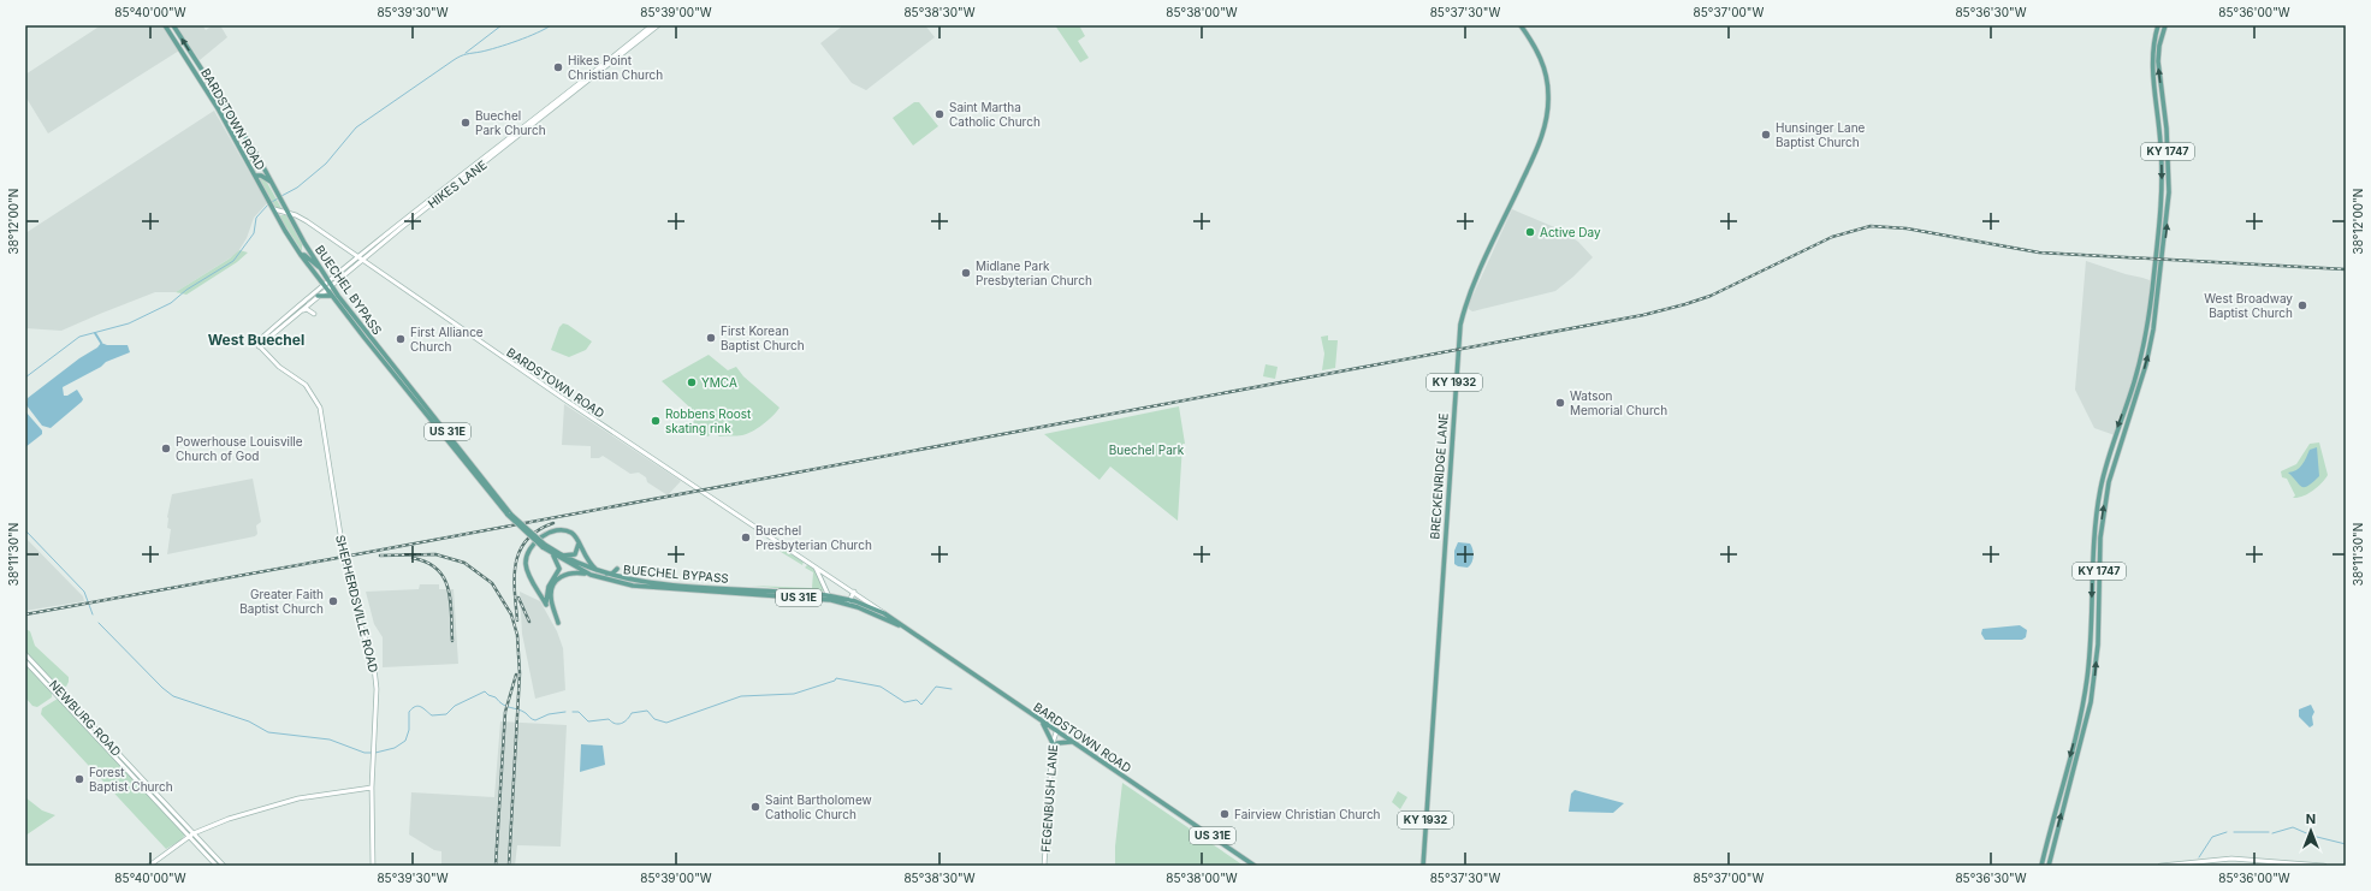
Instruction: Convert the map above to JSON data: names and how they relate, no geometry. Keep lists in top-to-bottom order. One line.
{"streets":{"main road":["BARDSTOWN ROAD","KY 1747","HIKES LANE","BUECHEL BYPASS","KY 1932","US 31E","BRECKENRIDGE LANE","SHEPHERDSVILLE ROAD","NEWBURG ROAD","FEGENBUSH LANE"]},"crossings":[["BARDSTOWN ROAD","HIKES LANE"],["BARDSTOWN ROAD","BUECHEL BYPASS"],["BARDSTOWN ROAD","FEGENBUSH LANE"],["HIKES LANE","BUECHEL BYPASS"],["HIKES LANE","SHEPHERDSVILLE ROAD"]],"districts":["West Buechel"],"parks":["Buechel Park"],"places":["Hikes Point Christian Church","Saint Martha Catholic Church","Buechel Park Church","Hunsinger Lane Baptist Church","Active Day","Midlane Park Presbyterian Church","West Broadway Baptist Church","First Korean Baptist Church","First Alliance Church","YMCA","Watson Memorial Church","Robbens Roost skating rink","Powerhouse Louisville Church of God","Buechel Presbyterian Church","Greater Faith Baptist Church","Forest Baptist Church","Saint Bartholomew Catholic Church","Fairview Christian Church"],"north":"top","coordinates":["85°40'00\"W","85°39'30\"W","85°39'00\"W","85°38'30\"W","85°38'00\"W","85°37'30\"W","85°37'00\"W","85°36'30\"W","85°36'00\"W","38°12'00\"N","38°11'30\"N"]}
